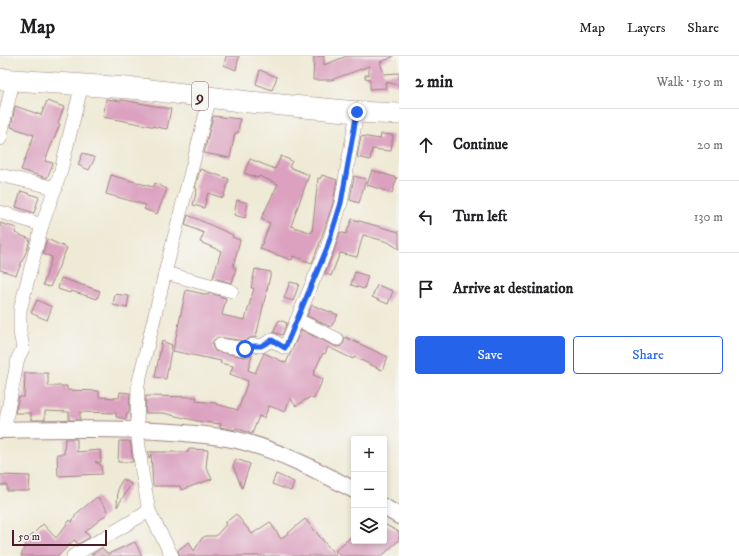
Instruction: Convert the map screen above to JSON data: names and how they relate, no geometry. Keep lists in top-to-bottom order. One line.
{"streets":{"highway":["9"]},"scale_bar":"50 m","page":{"header":"Map","nav":["Map","Layers","Share"],"heading":["2 min","Walk · 150 m"],"list":[["Continue","20 m"],["Turn left","130 m"],"Arrive at destination"],"buttons":["Save","Share"],"map_buttons":["+","−"],"scale":"50 m"}}
